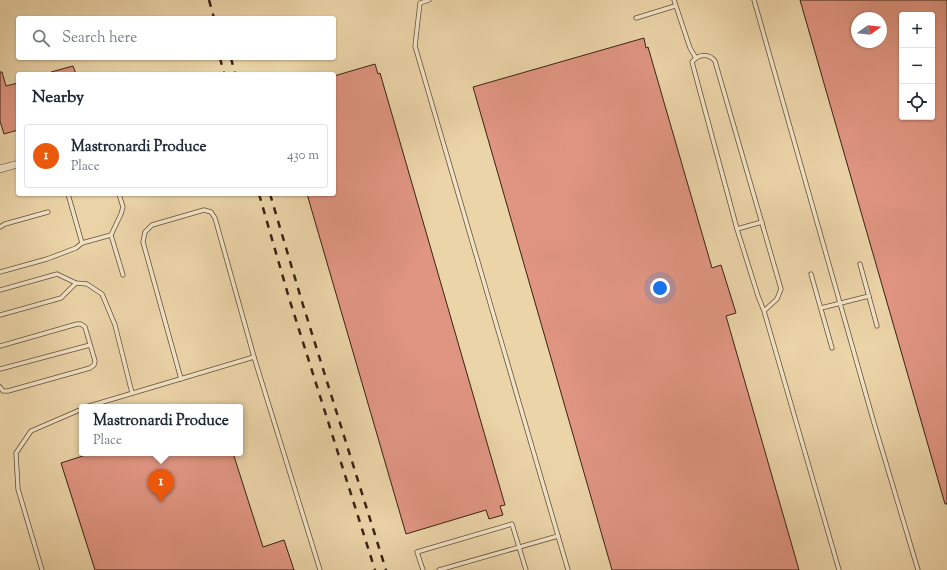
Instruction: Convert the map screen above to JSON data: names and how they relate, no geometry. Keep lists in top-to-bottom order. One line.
{"north":"right","page":{"map_buttons":["+","−"],"search":"Search here","heading":"Nearby","list":[{"mark":"1","name":"Mastronardi Produce","note":"Place","value":"430 m"}],"popup":["Mastronardi Produce","Place"],"pins":"1"}}
